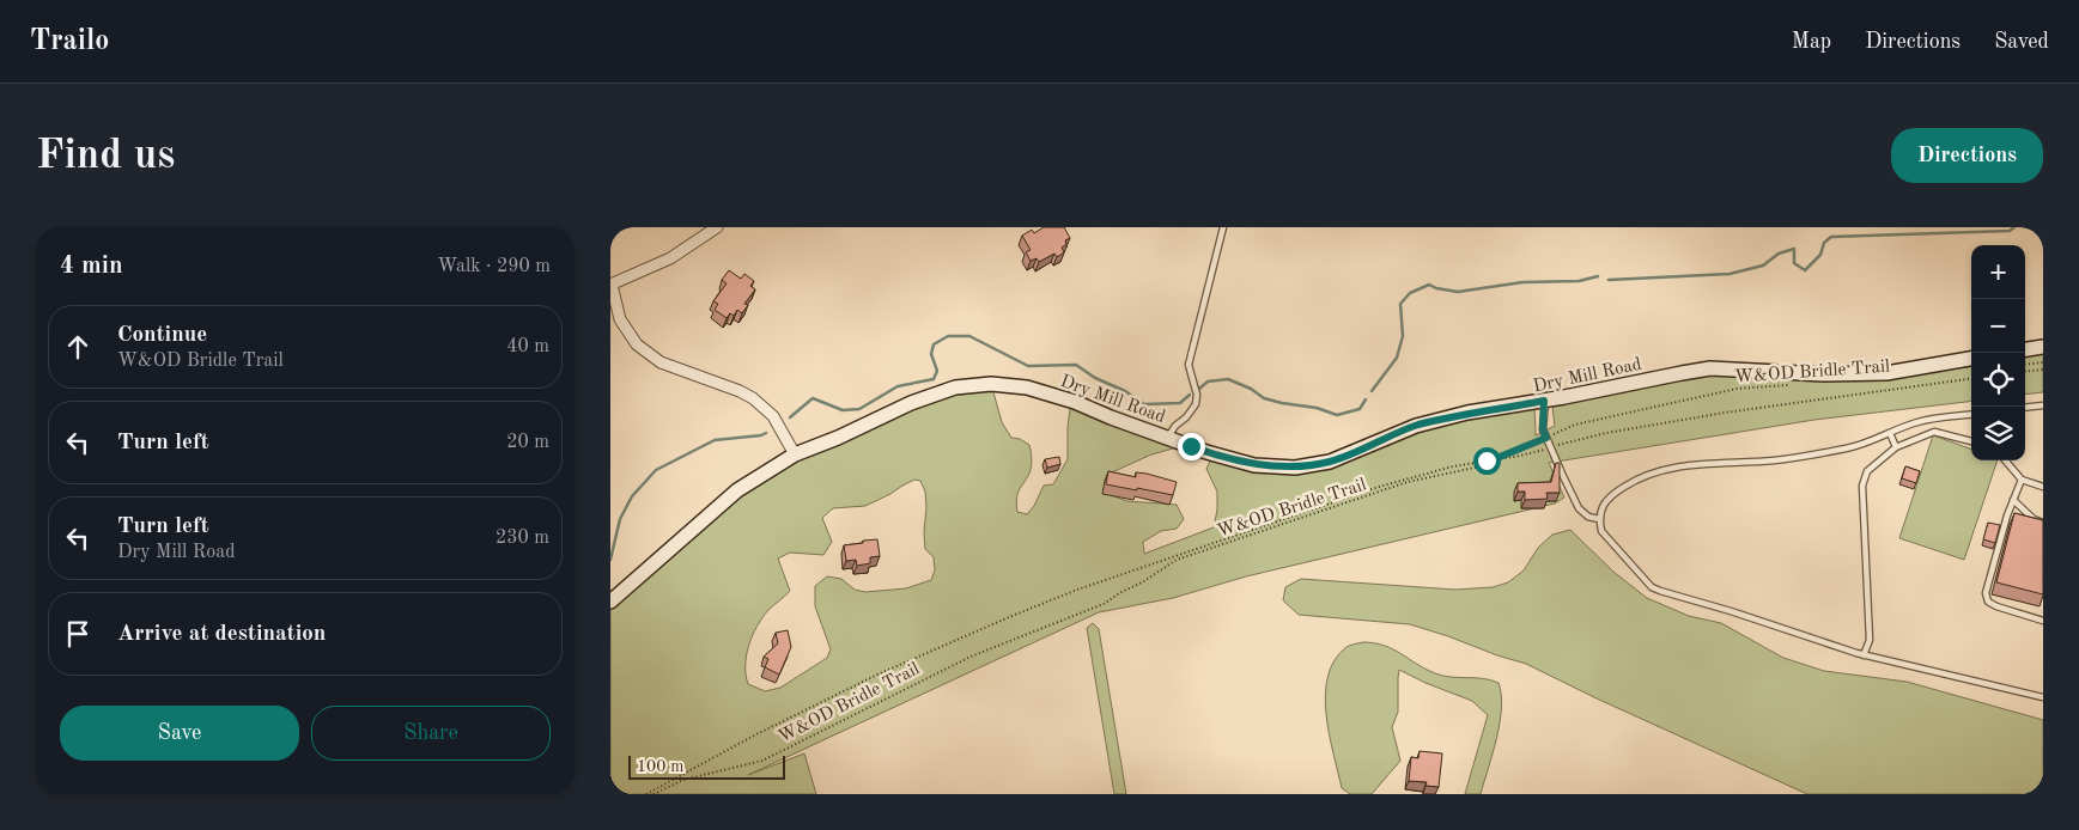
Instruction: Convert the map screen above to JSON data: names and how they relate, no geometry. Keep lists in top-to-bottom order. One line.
{"streets":{"street":["Dry Mill Road"],"path":["W&OD Bridle Trail"]},"scale_bar":"100 m","page":{"header":"Trailo","nav":["Map","Directions","Saved"],"buttons":["Directions",["Save","Share"]],"title":"Find us","heading":["4 min","Walk · 290 m"],"map_buttons":["+","−"],"list":[["Continue","W&OD Bridle Trail","40 m"],["Turn left","20 m"],["Turn left","Dry Mill Road","230 m"],"Arrive at destination"],"scale":"100 m"}}
